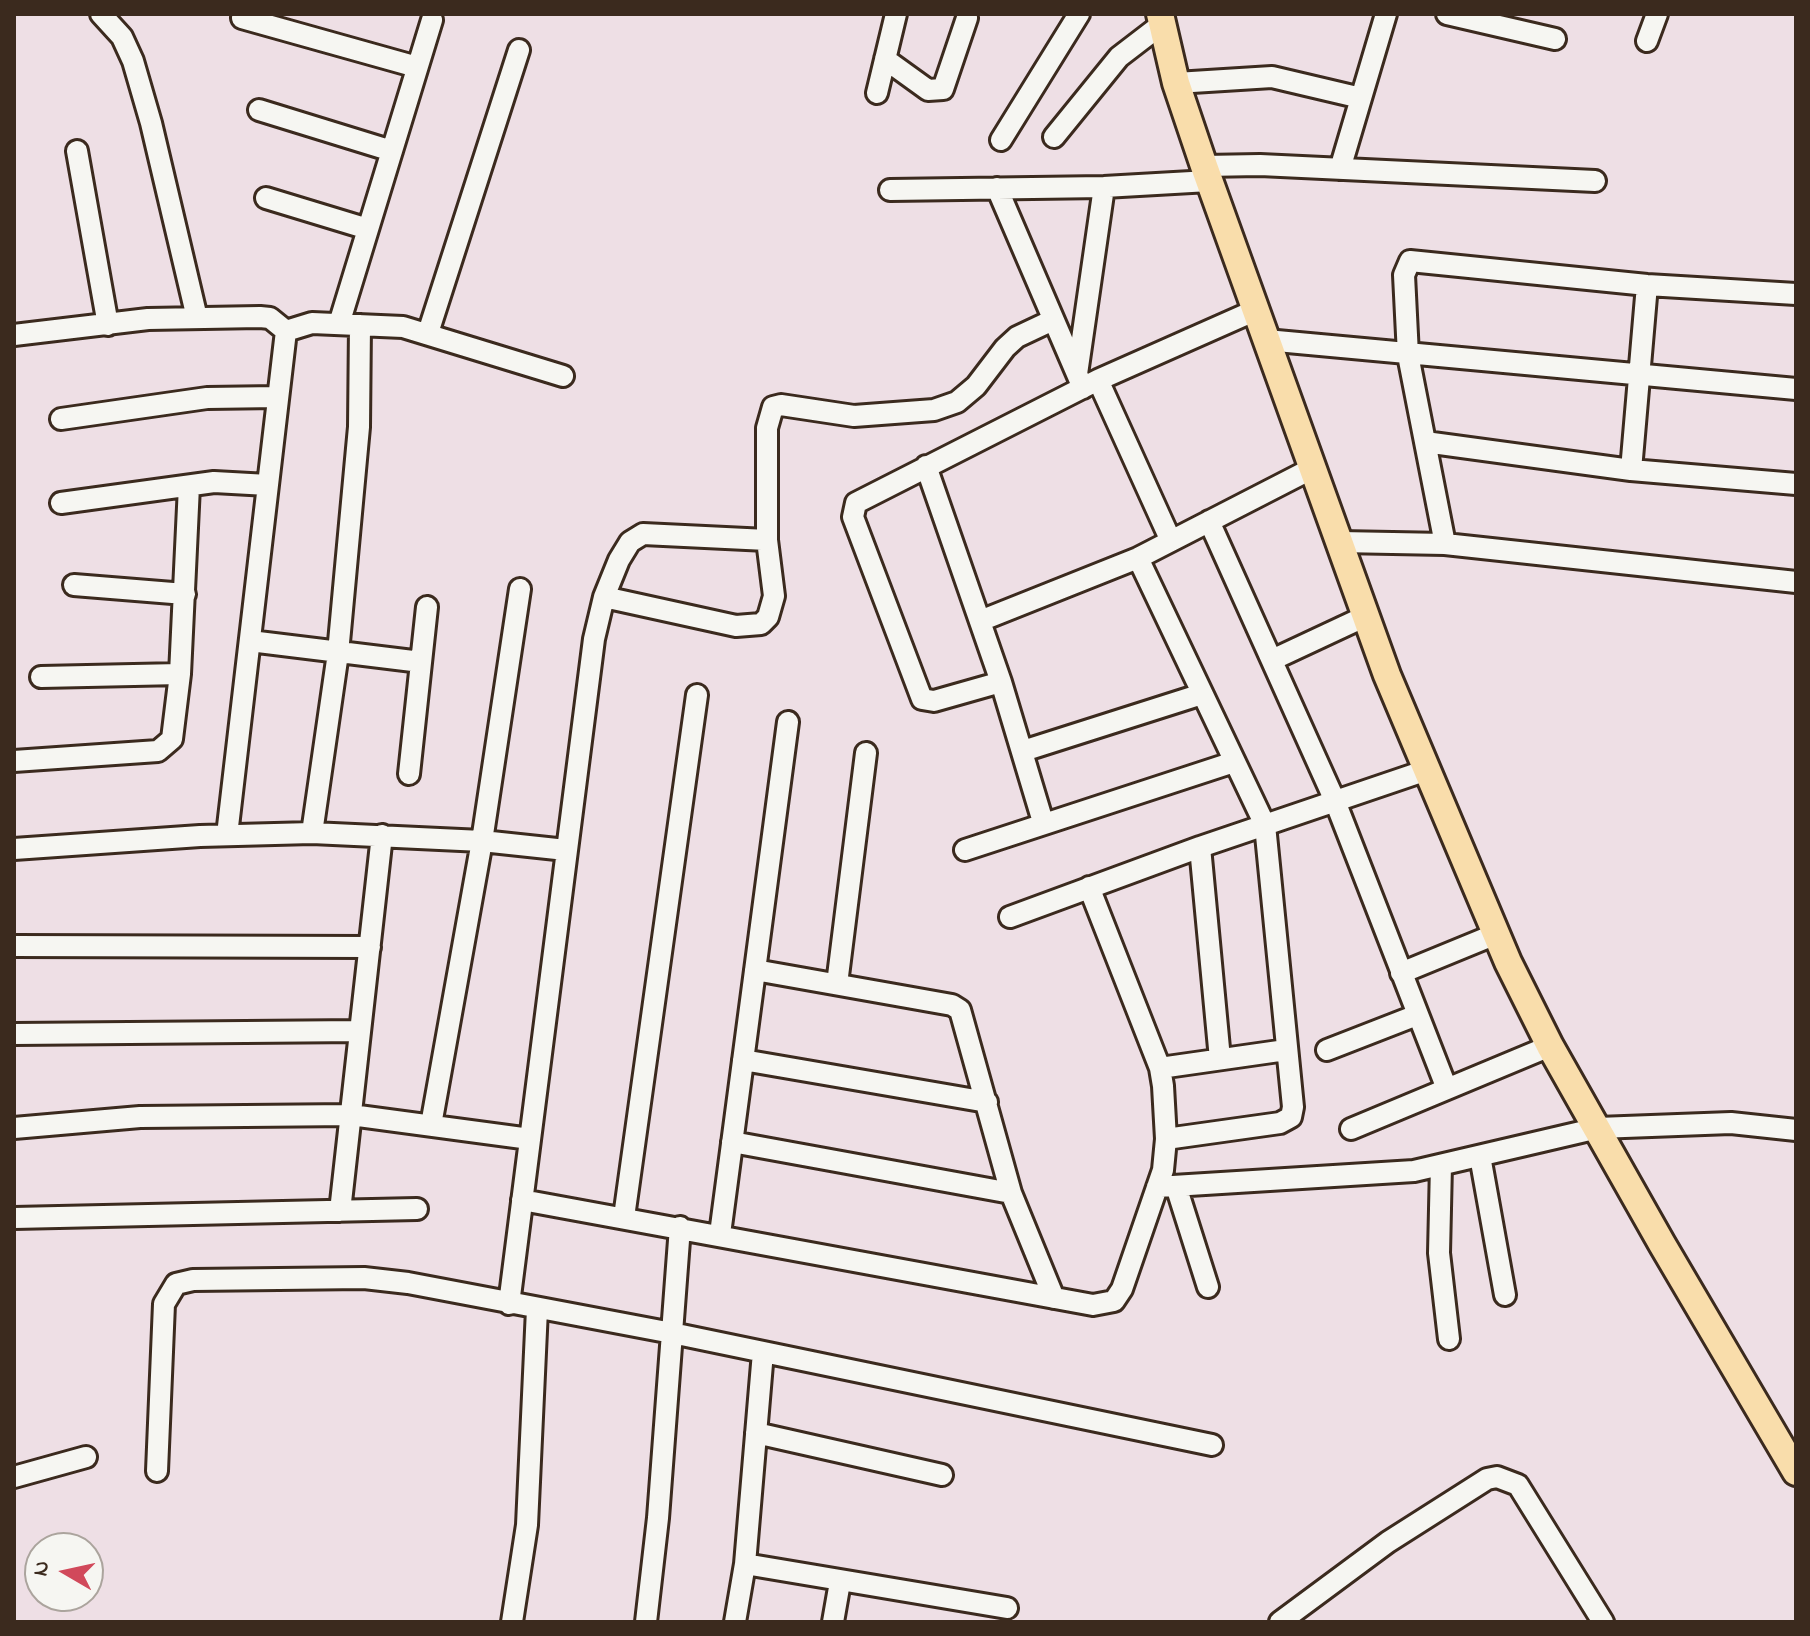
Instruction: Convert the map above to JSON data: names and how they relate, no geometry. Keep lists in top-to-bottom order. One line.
{"north":"left"}
